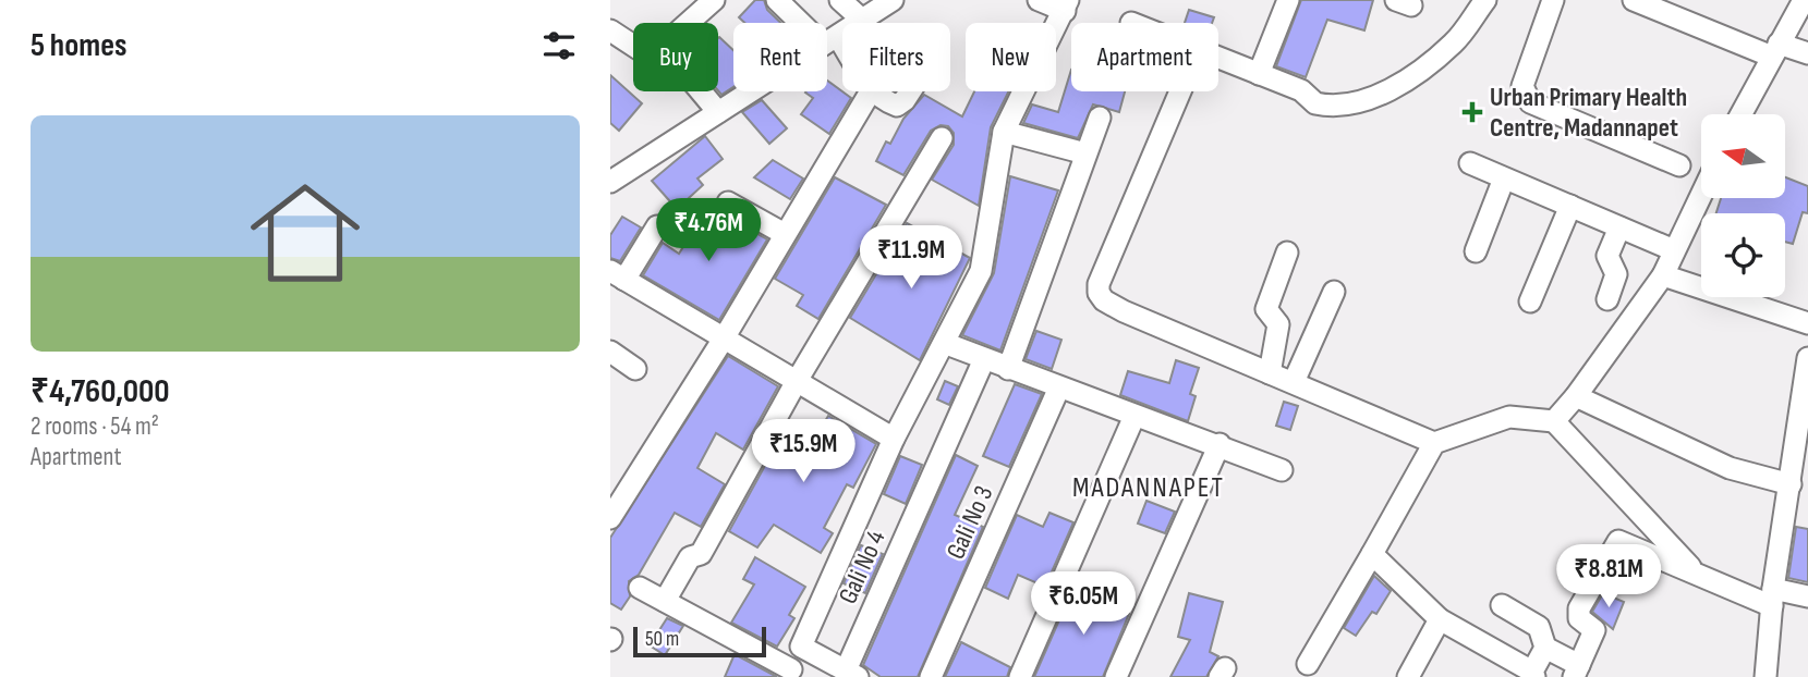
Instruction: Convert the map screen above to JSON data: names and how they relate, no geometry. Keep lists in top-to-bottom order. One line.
{"streets":{"street":["Gali No 3","Gali No 4"]},"districts":["MADANNAPET"],"places":{"health":["Urban Primary Health Centre, Madannapet"]},"scale_bar":"50 m","north":"left","page":{"heading":"5 homes","chip":["Buy","Rent","Filters","New","Apartment"],"list":[{"name":"₹4,760,000","note":"2 rooms · 54 m² · Apartment"}],"price":["₹4.76M","₹11.9M","₹15.9M","₹8.81M","₹6.05M"],"scale":"50 m"}}
